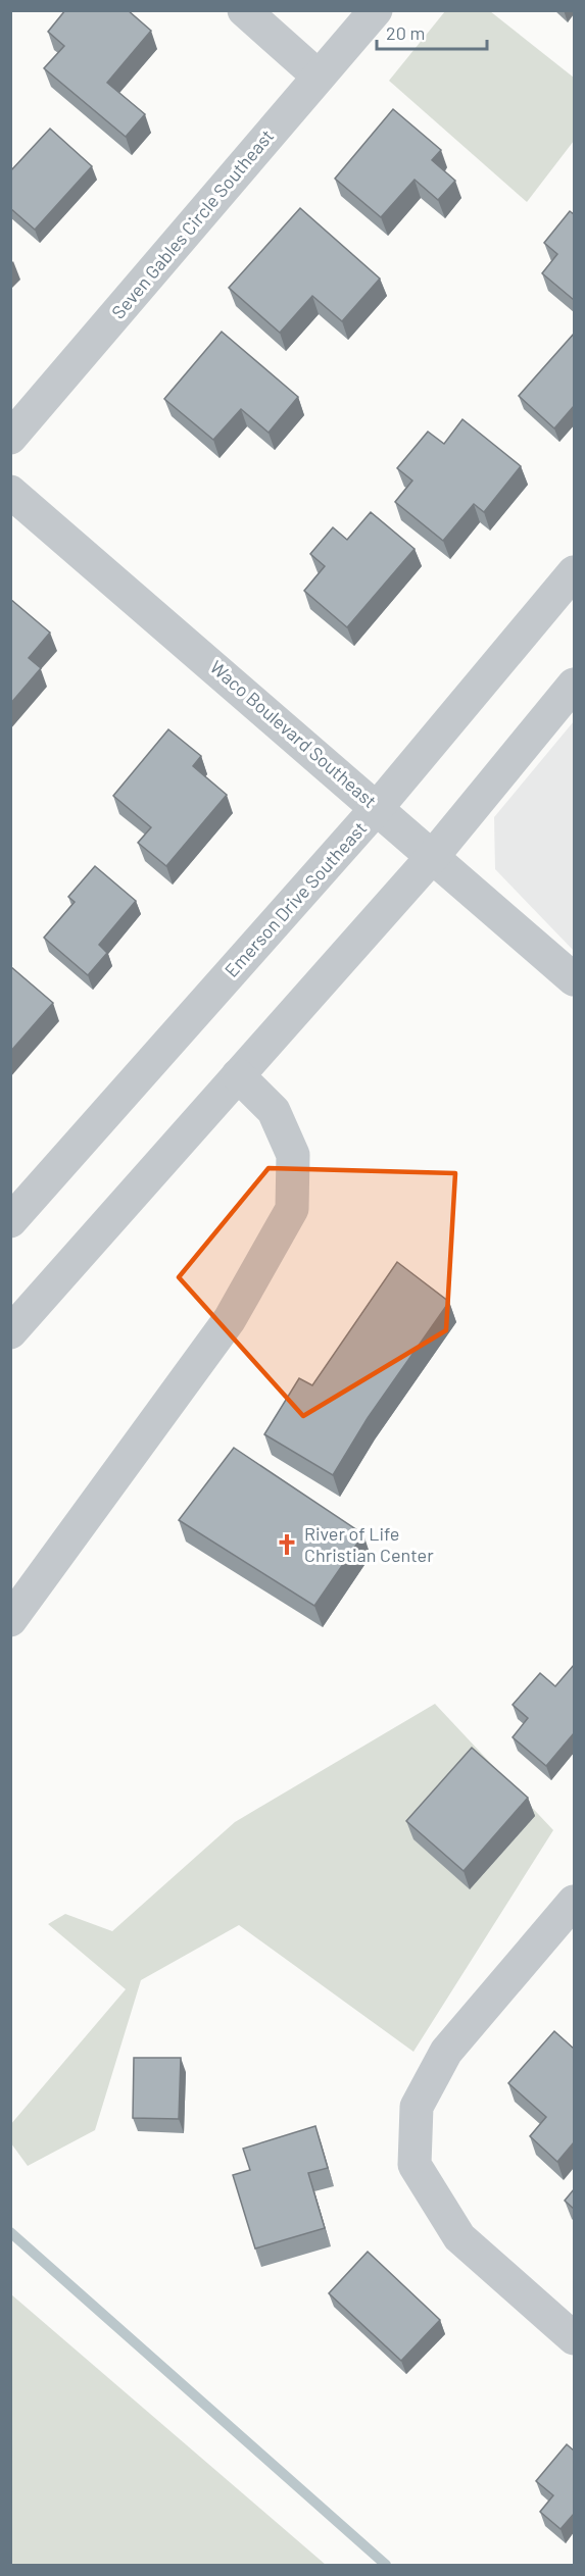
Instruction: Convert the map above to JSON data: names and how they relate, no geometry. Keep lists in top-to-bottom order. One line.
{"streets":{"street":["Seven Gables Circle Southeast","Waco Boulevard Southeast","Emerson Drive Southeast"]},"crossings":[["Waco Boulevard Southeast","Emerson Drive Southeast"]],"places":{"church":["River of Life Christian Center"]},"scale_bar":"20 m"}
